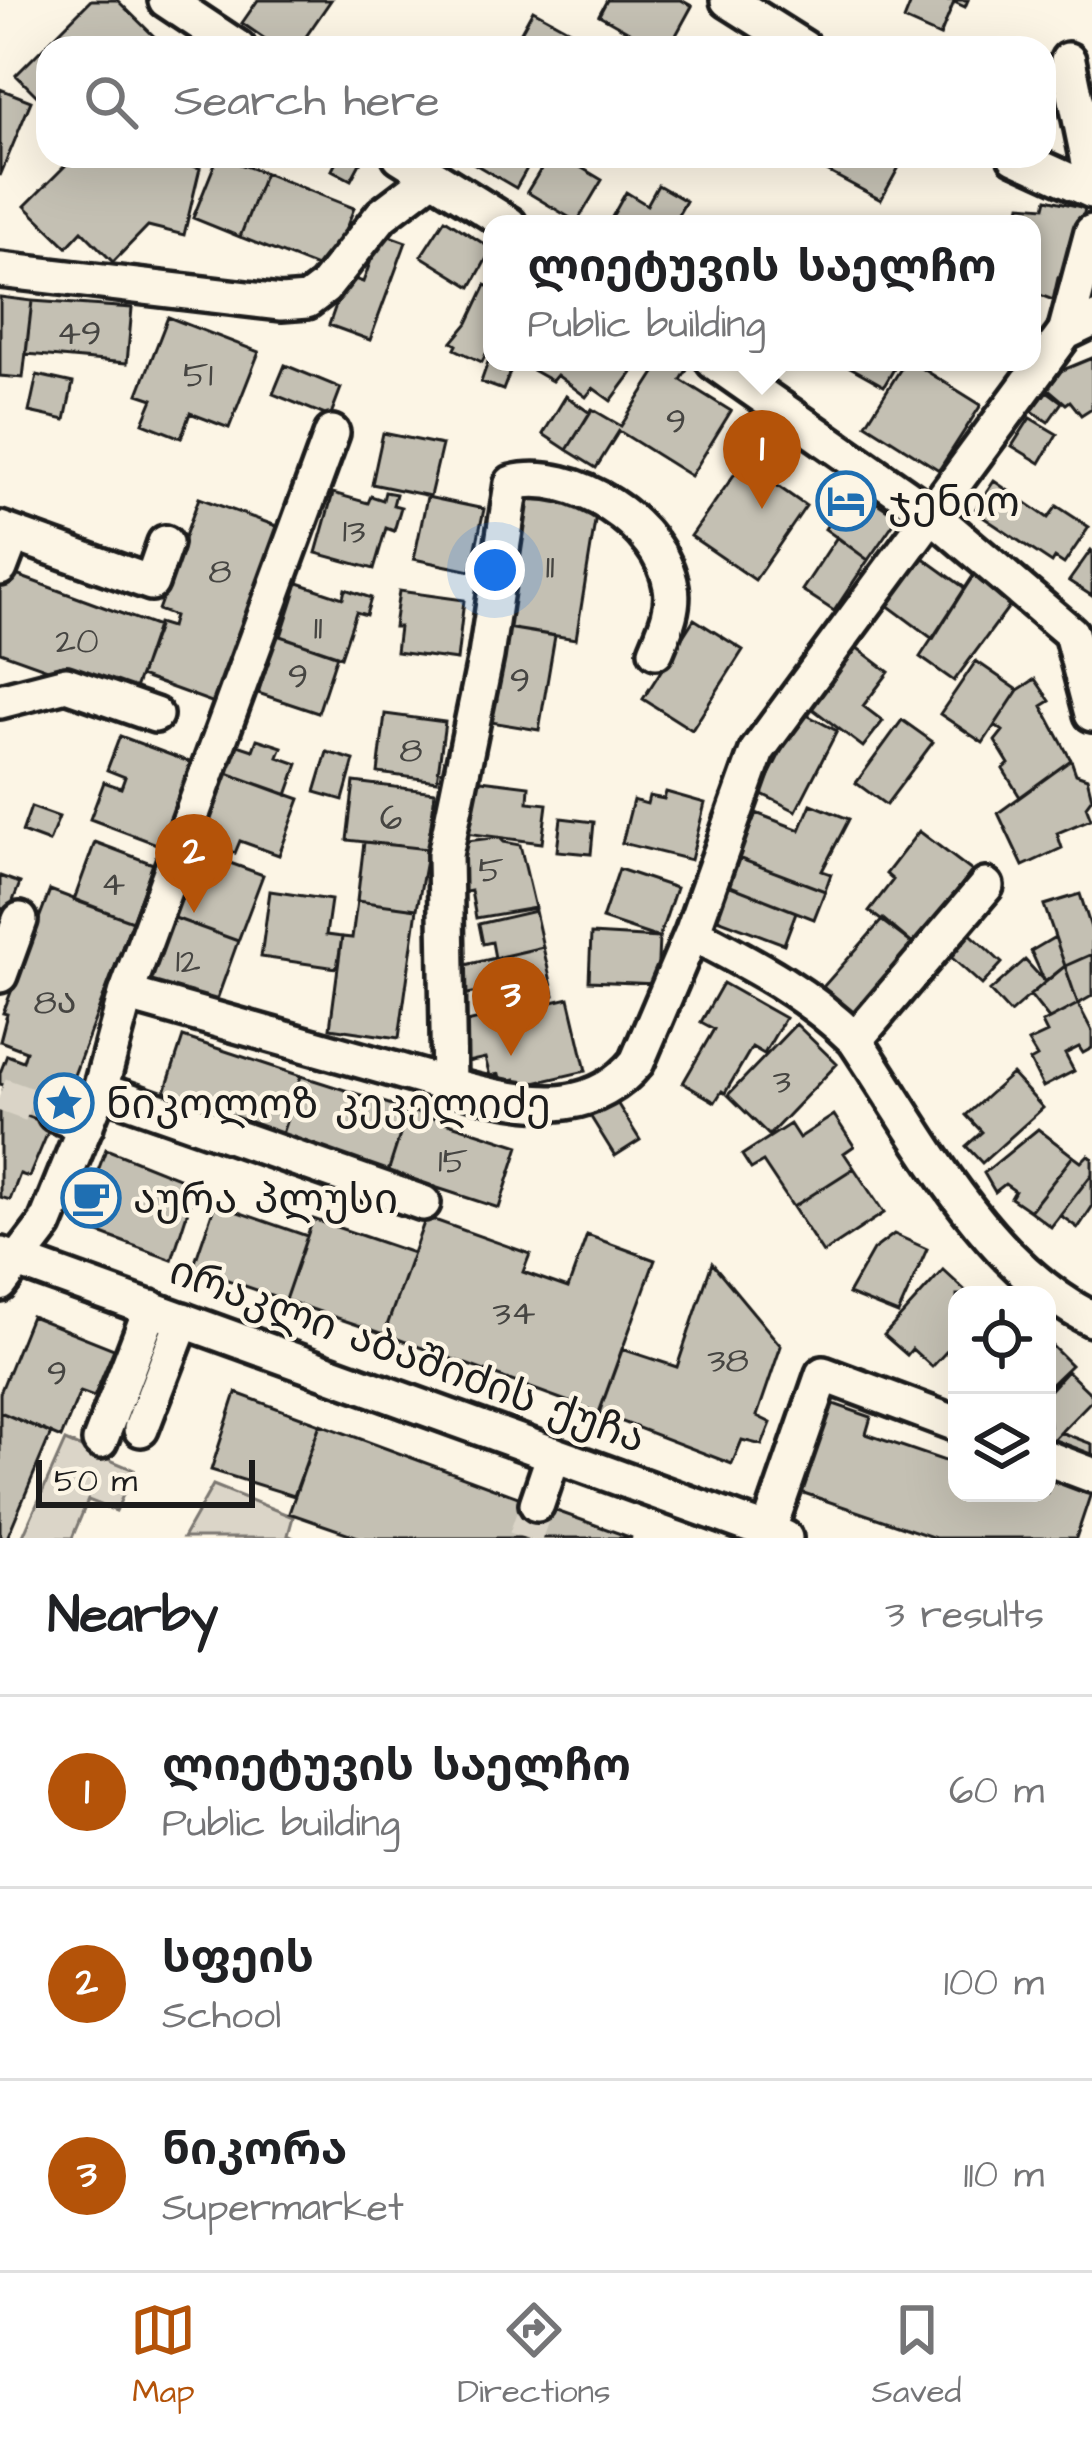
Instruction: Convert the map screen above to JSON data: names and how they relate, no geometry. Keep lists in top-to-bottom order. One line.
{"streets":{"street":["ირაკლი აბაშიძის ქუჩა"]},"places":{"hotel":["ჯენიო"],"place":["ნიკოლოზ კეკელიძე"],"cafe":["აურა პლუსი"]},"house_numbers":["49","51","9","13","11","8","11","20","9","9","8","6","5","4","12","8ა","3","15","34","38","9"],"scale_bar":"50 m","page":{"search":"Search here","popup":["ლიეტუვის საელჩო","Public building"],"pins":["1","2","3"],"scale":"50 m","heading":["Nearby","3 results"],"list":[{"mark":"1","name":"ლიეტუვის საელჩო","note":"Public building","value":"60 m"},{"mark":"2","name":"სფეის","note":"School","value":"100 m"},{"mark":"3","name":"ნიკორა","note":"Supermarket","value":"110 m"}],"nav":["Map","Directions","Saved"]}}
